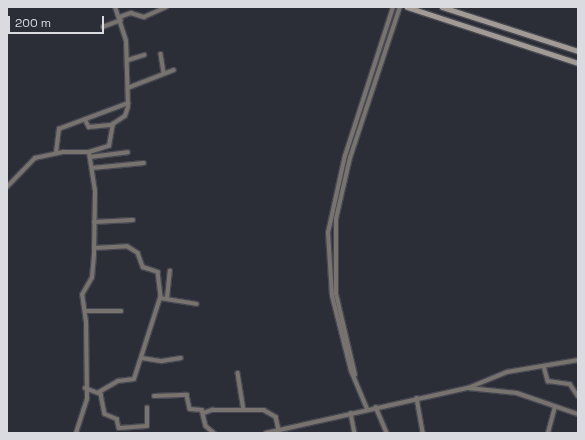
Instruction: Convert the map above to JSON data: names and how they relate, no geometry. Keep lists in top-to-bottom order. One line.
{"scale_bar":"200 m"}
